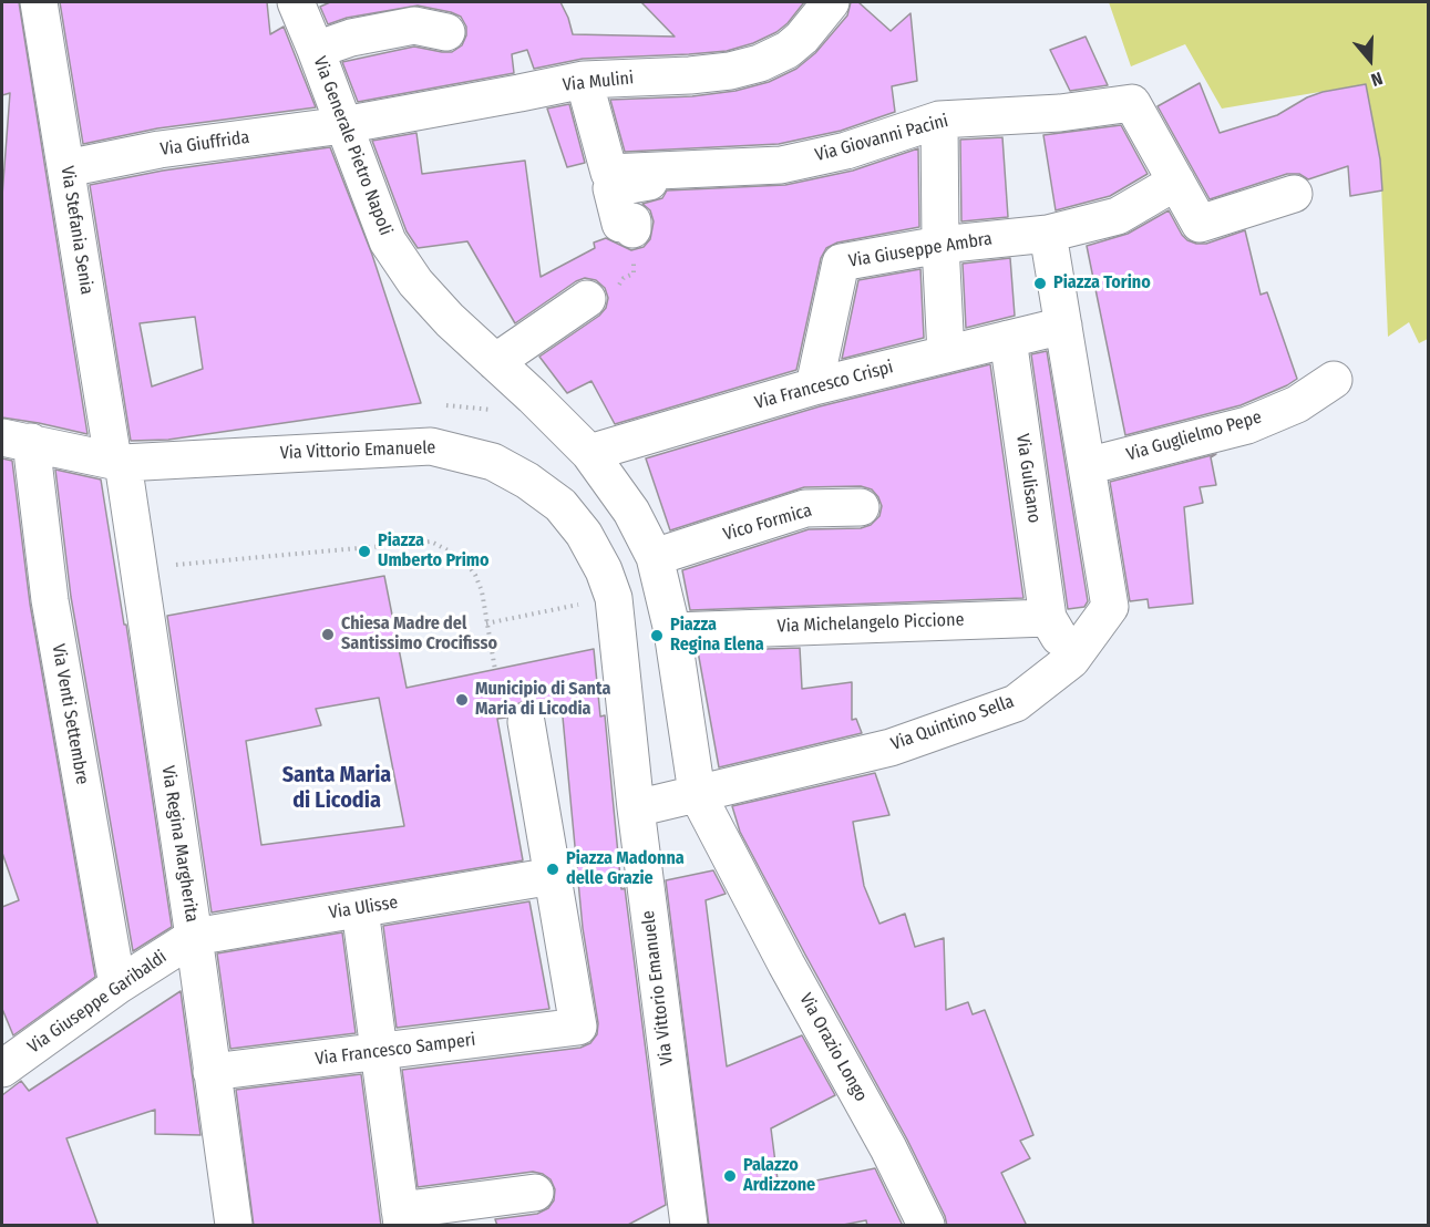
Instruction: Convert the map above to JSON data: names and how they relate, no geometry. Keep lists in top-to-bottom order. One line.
{"streets":{"street":["Via Mulini","Via Giovanni Pacini","Via Giuffrida","Via Generale Pietro Napoli","Via Stefania Senia","Via Giuseppe Ambra","Via Francesco Crispi","Via Guglielmo Pepe","Via Vittorio Emanuele","Via Gulisano","Vico Formica","Via Michelangelo Piccione","Via Venti Settembre","Via Quintino Sella","Via Regina Margherita","Via Ulisse","Via Giuseppe Garibaldi","Via Orazio Longo","Via Francesco Samperi"]},"crossings":[["Via Mulini","Via Giovanni Pacini"],["Via Mulini","Via Giuffrida"],["Via Mulini","Via Generale Pietro Napoli"],["Via Giuffrida","Via Generale Pietro Napoli"],["Via Giuffrida","Via Stefania Senia"],["Via Generale Pietro Napoli","Via Francesco Crispi"],["Via Generale Pietro Napoli","Vico Formica"],["Via Generale Pietro Napoli","Via Michelangelo Piccione"],["Via Generale Pietro Napoli","Via Orazio Longo"],["Via Stefania Senia","Via Vittorio Emanuele"],["Via Stefania Senia","Via Regina Margherita"],["Via Giuseppe Ambra","Via Francesco Crispi"],["Via Giuseppe Ambra","Via Quintino Sella"],["Via Francesco Crispi","Via Gulisano"],["Via Francesco Crispi","Via Quintino Sella"],["Via Guglielmo Pepe","Via Quintino Sella"],["Via Vittorio Emanuele","Via Venti Settembre"],["Via Vittorio Emanuele","Via Quintino Sella"],["Via Vittorio Emanuele","Via Regina Margherita"],["Via Gulisano","Via Michelangelo Piccione"],["Via Michelangelo Piccione","Via Orazio Longo"],["Via Venti Settembre","Via Giuseppe Garibaldi"],["Via Quintino Sella","Via Orazio Longo"],["Via Regina Margherita","Via Ulisse"],["Via Regina Margherita","Via Giuseppe Garibaldi"],["Via Regina Margherita","Via Francesco Samperi"],["Via Ulisse","Via Giuseppe Garibaldi"],["Via Ulisse","Via Francesco Samperi"]],"districts":["Santa Maria di Licodia"],"places":["Piazza Torino","Piazza Umberto Primo","Chiesa Madre del Santissimo Crocifisso","Piazza Regina Elena","Municipio di Santa Maria di Licodia","Piazza Madonna delle Grazie","Palazzo Ardizzone"],"north":"bottom"}
